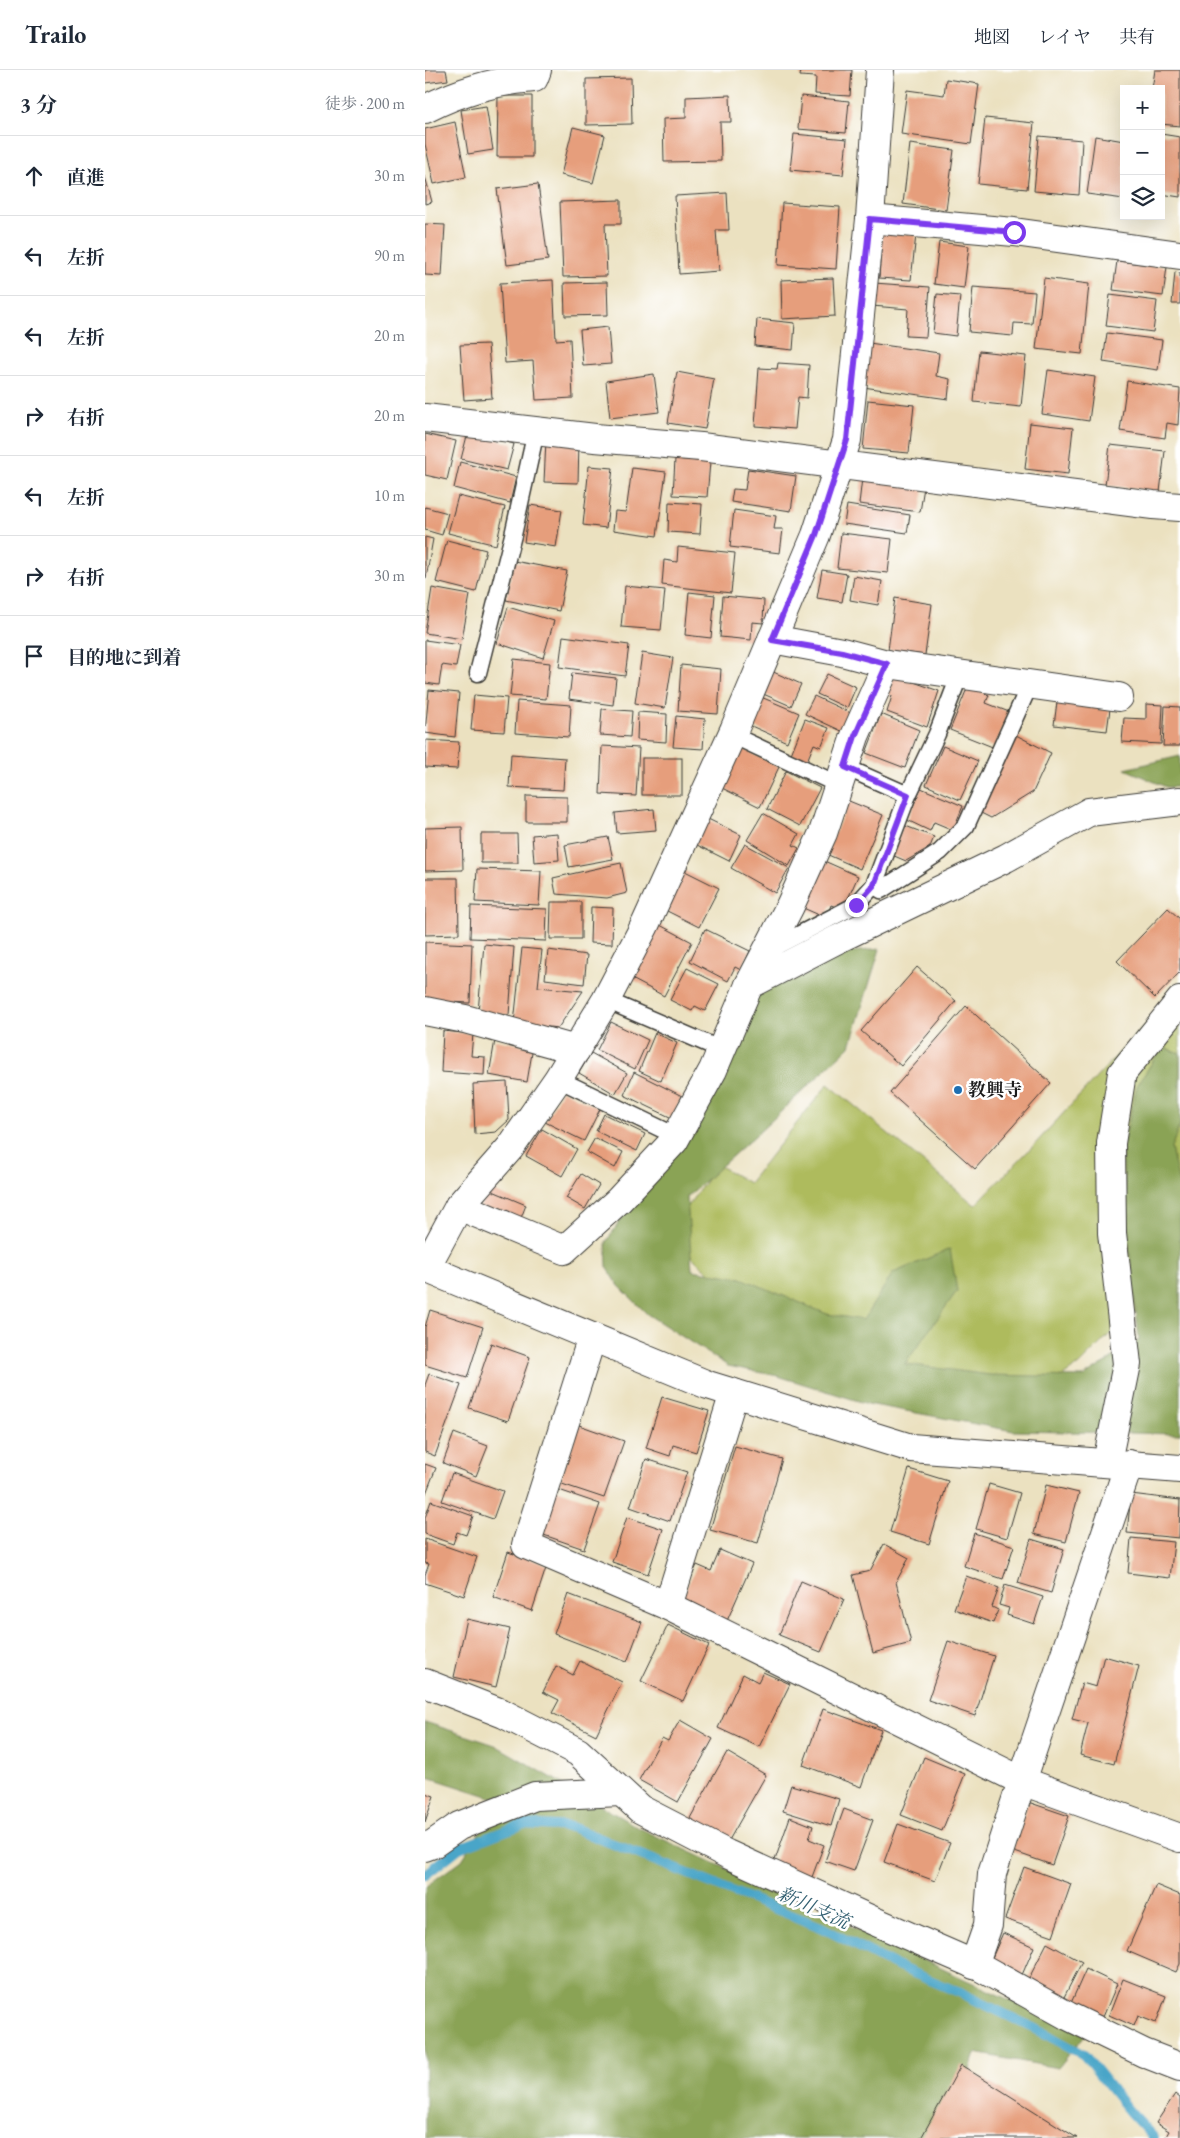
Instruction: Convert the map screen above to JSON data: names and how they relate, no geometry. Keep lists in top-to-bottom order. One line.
{"water":["新川支流"],"places":["教興寺"],"page":{"header":"Trailo","nav":["地図","レイヤ","共有"],"heading":["3 分","徒歩 · 200 m"],"map_buttons":["+","−"],"list":[["直進","30 m"],["左折","90 m"],["左折","20 m"],["右折","20 m"],["左折","10 m"],["右折","30 m"],"目的地に到着"]}}
